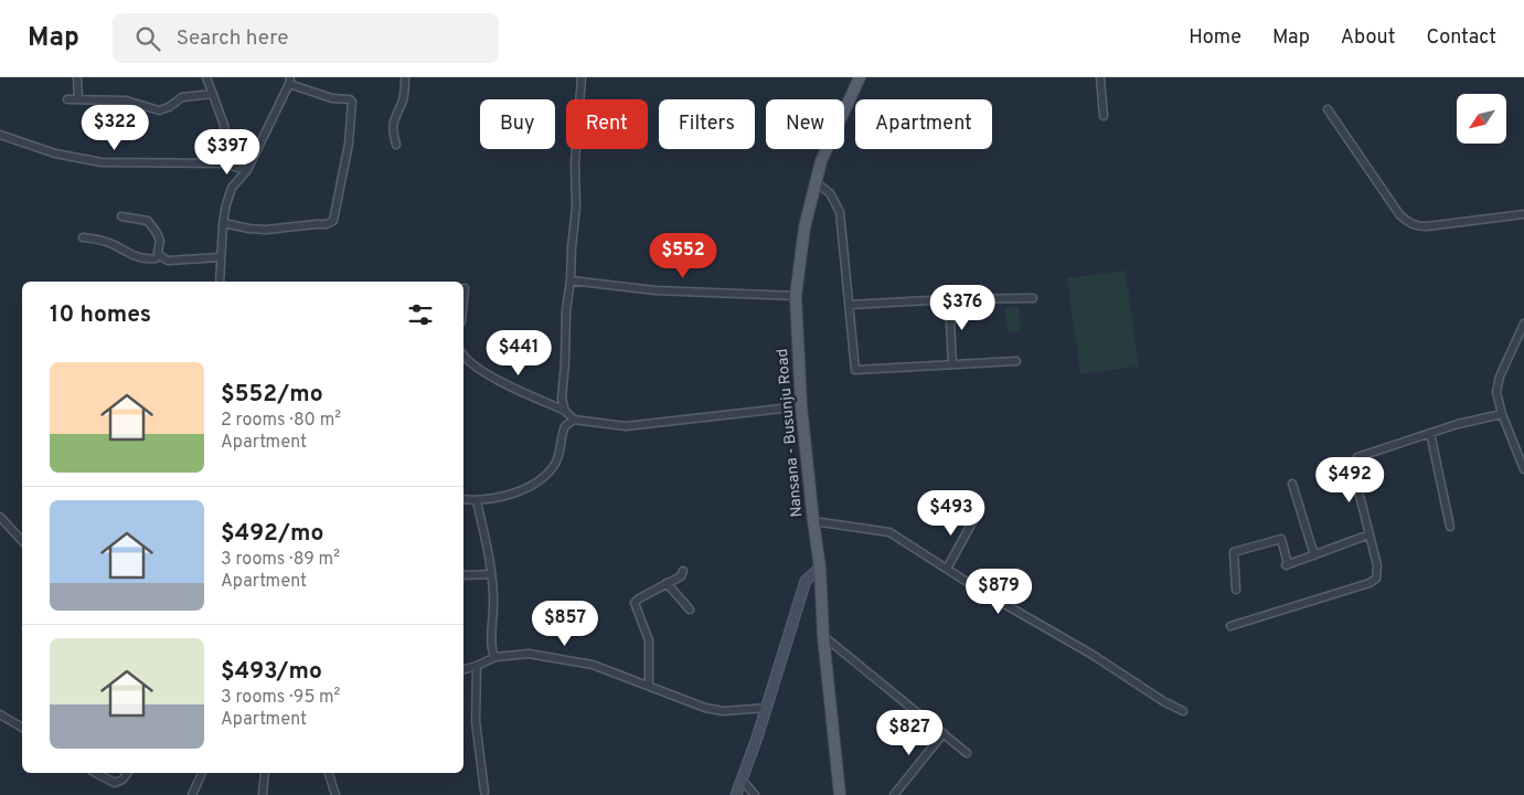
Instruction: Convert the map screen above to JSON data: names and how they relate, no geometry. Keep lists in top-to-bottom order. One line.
{"streets":{"main road":["Nansana - Busunju Road"]},"north":"bottom left","page":{"header":"Map","search":"Search here","nav":["Home","Map","About","Contact"],"chip":["Buy","Rent","Filters","New","Apartment"],"price":["$322","$397","$552","$376","$441","$492","$493","$879","$857","$827"],"heading":"10 homes","list":[{"name":"$552/mo","note":"2 rooms · 80 m² · Apartment"},{"name":"$492/mo","note":"3 rooms · 89 m² · Apartment"},{"name":"$493/mo","note":"3 rooms · 95 m² · Apartment"}]}}
